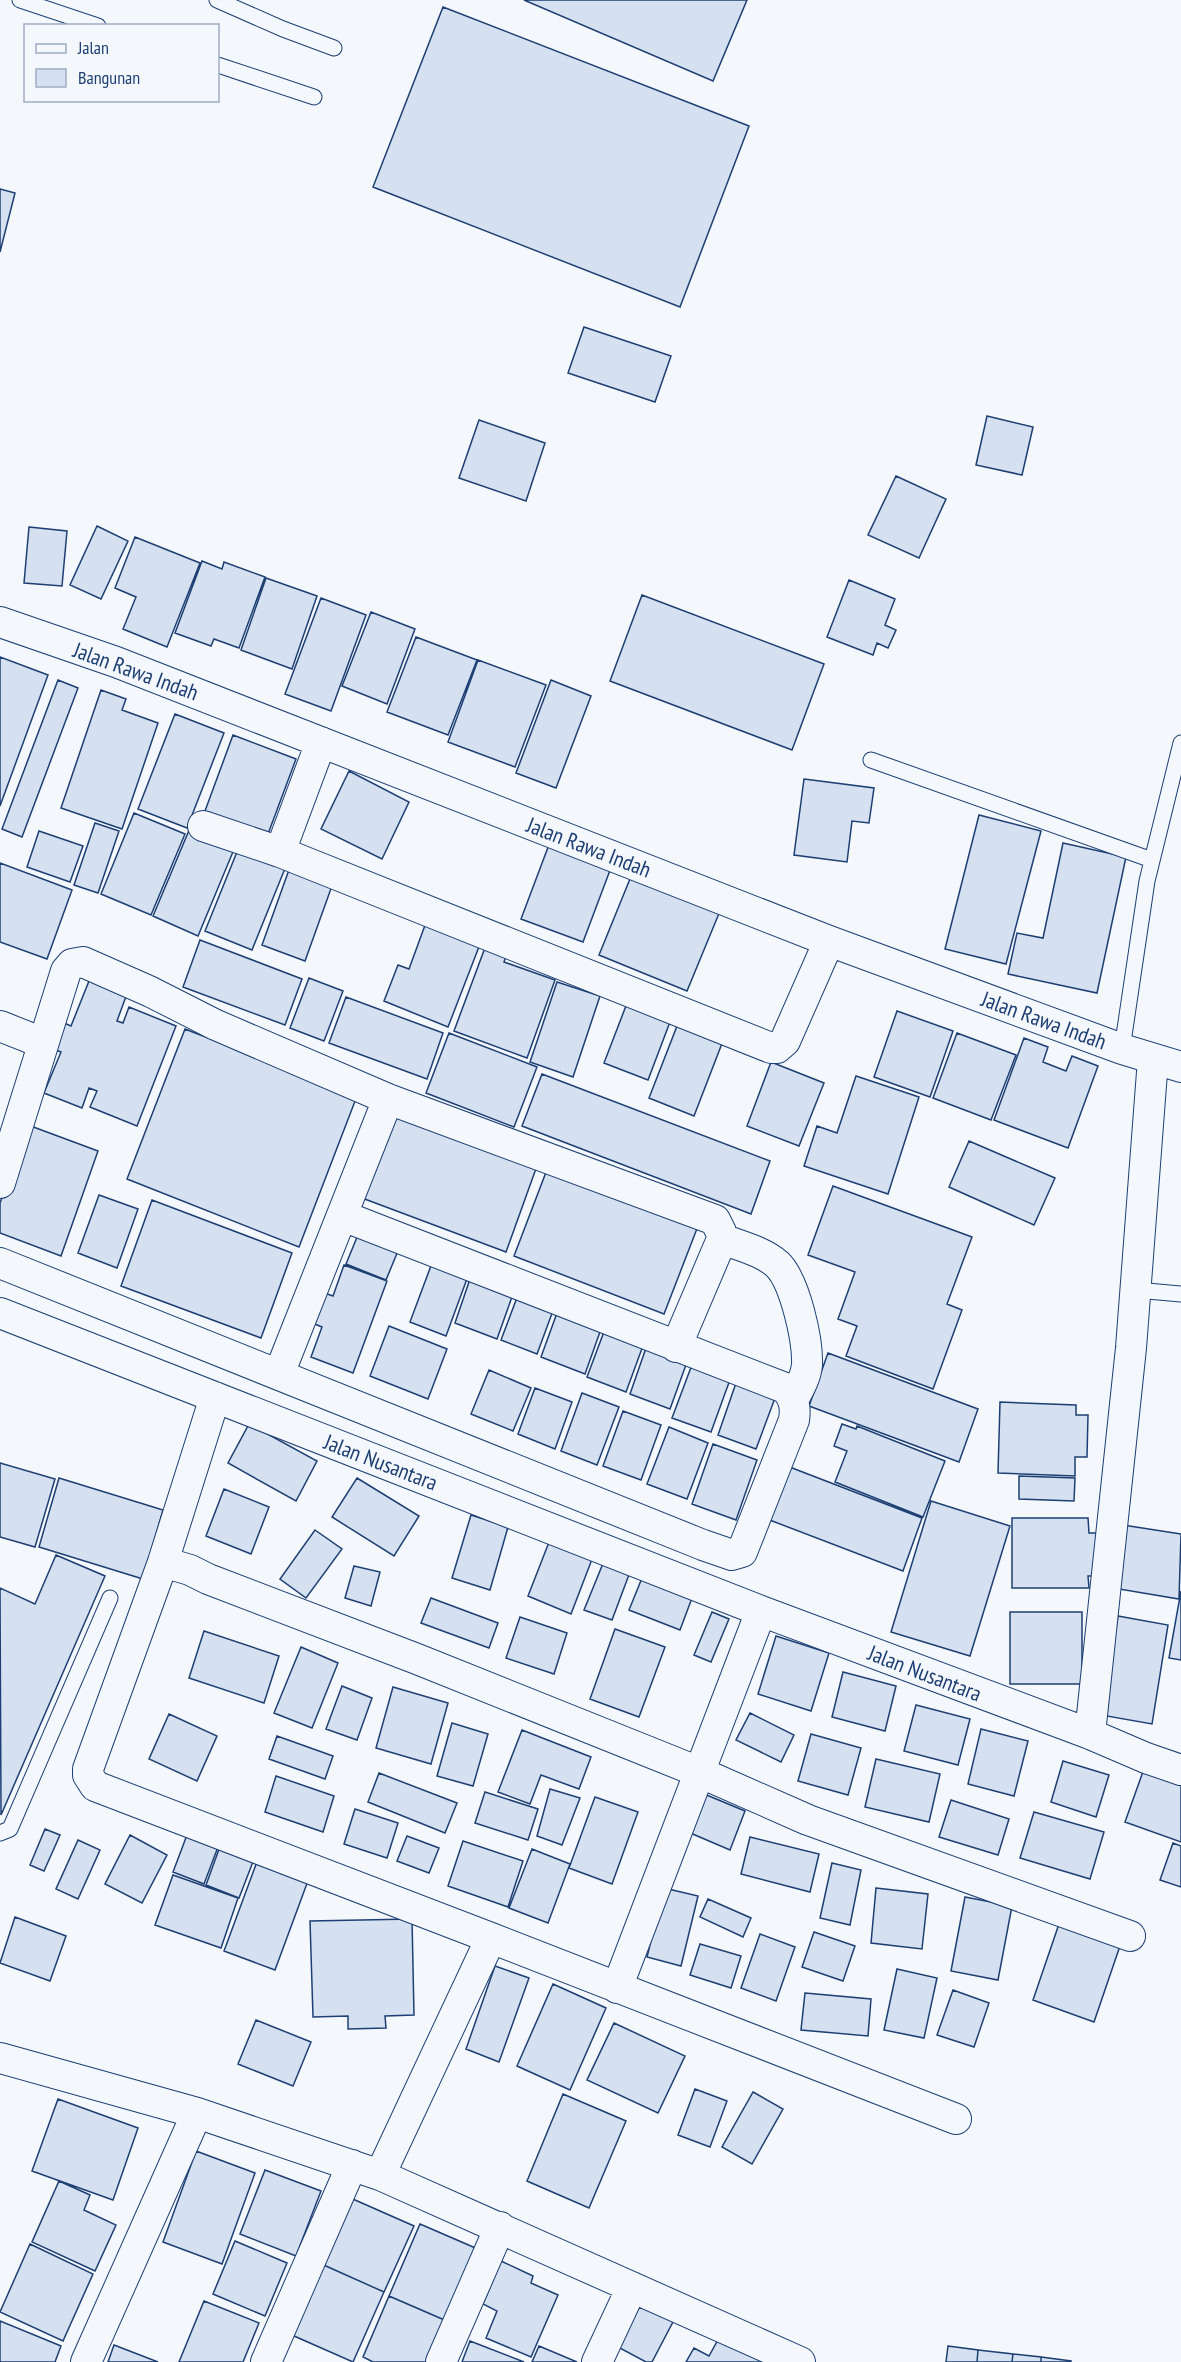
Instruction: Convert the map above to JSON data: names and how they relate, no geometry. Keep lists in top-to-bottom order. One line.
{"streets":{"street":["Jalan Rawa Indah","Jalan Nusantara"]},"legend":["Jalan","Bangunan"]}
